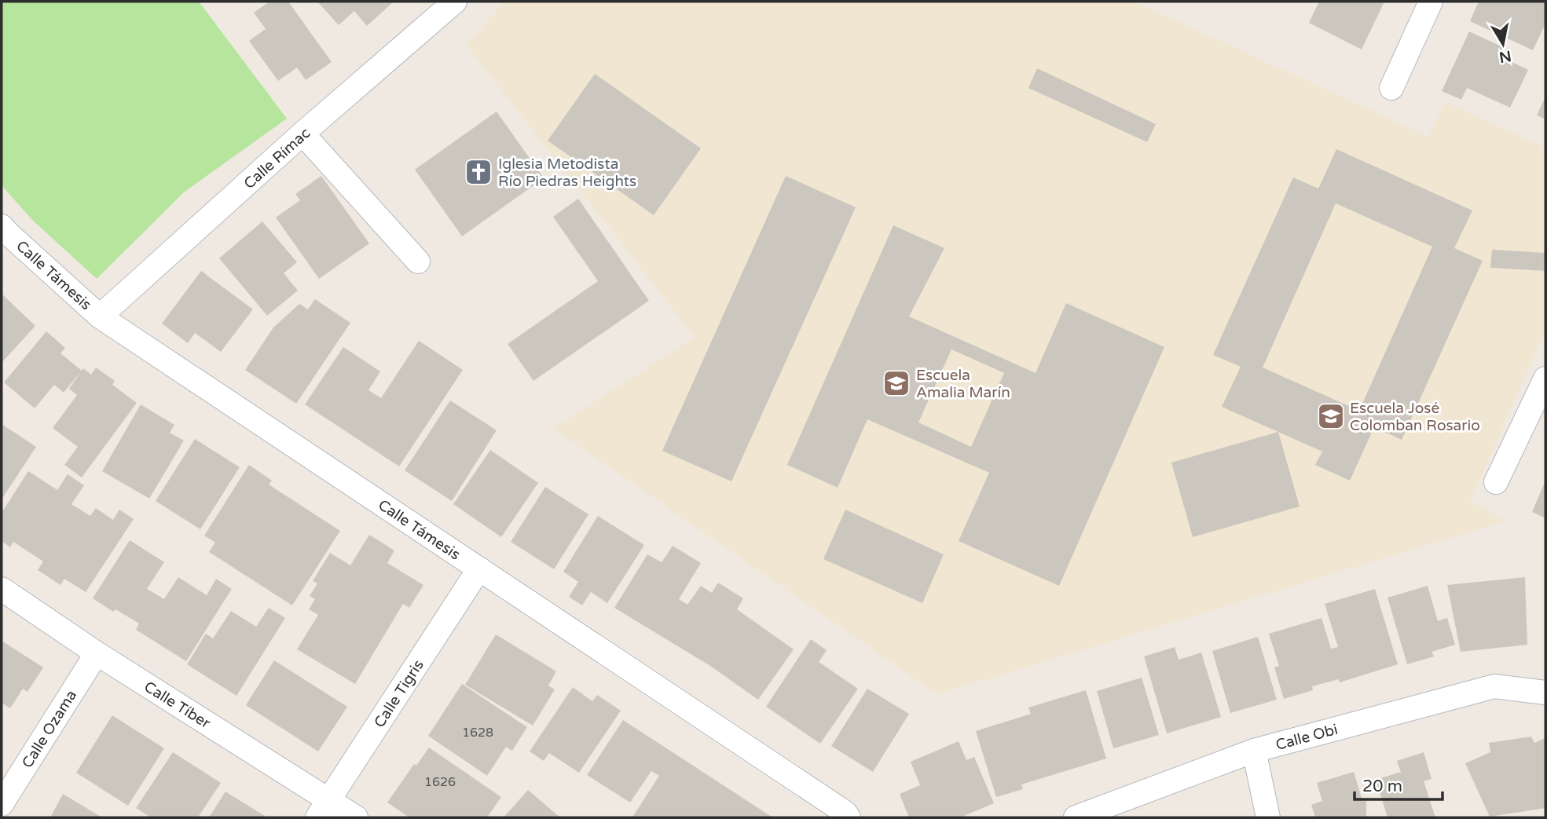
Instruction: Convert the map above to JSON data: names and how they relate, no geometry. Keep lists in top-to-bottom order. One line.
{"streets":{"street":["Calle Rímac","Calle Támesis","Calle Tigris","Calle Tíber","Calle Ozama","Calle Obi"]},"crossings":[["Calle Rímac","Calle Támesis"],["Calle Támesis","Calle Tigris"],["Calle Tigris","Calle Tíber"],["Calle Tíber","Calle Ozama"]],"places":{"church":["Iglesia Metodista Río Piedras Heights"],"school or university":["Escuela Amalia Marín","Escuela José Colomban Rosario"]},"house_numbers":["1628","1626"],"scale_bar":"20 m","north":"bottom"}
